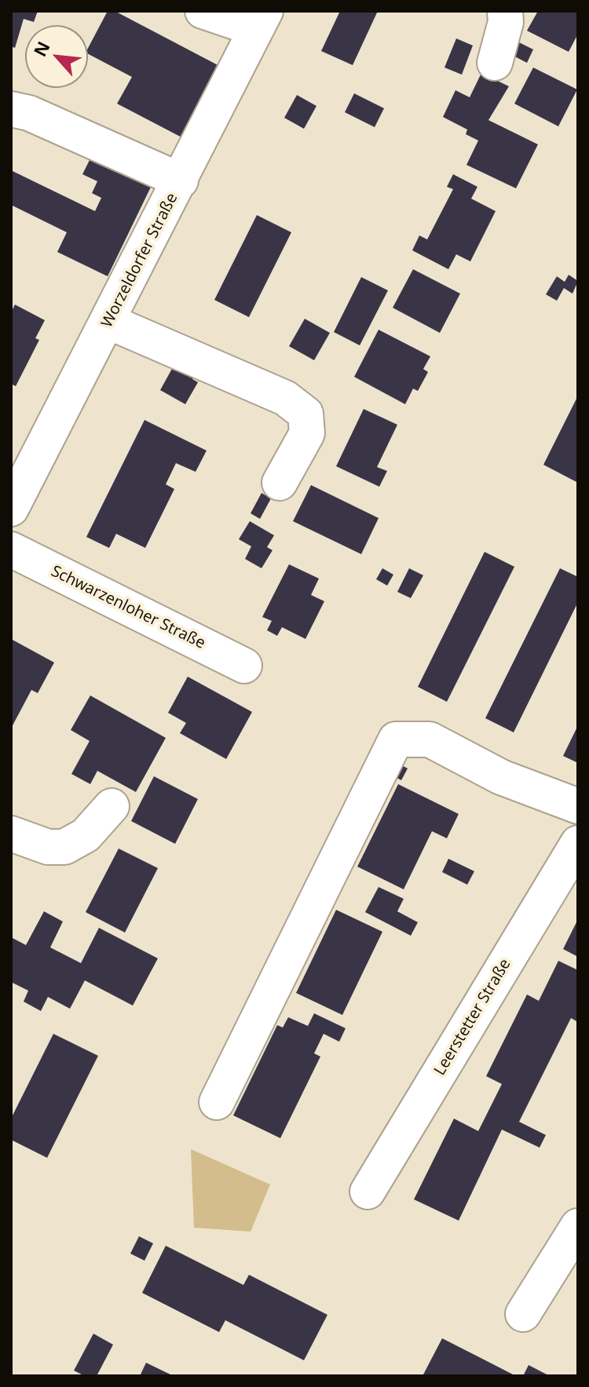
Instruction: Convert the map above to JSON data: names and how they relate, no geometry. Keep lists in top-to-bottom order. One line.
{"streets":{"street":["Worzeldorfer Straße","Schwarzenloher Straße","Leerstetter Straße"]},"north":"top left"}
